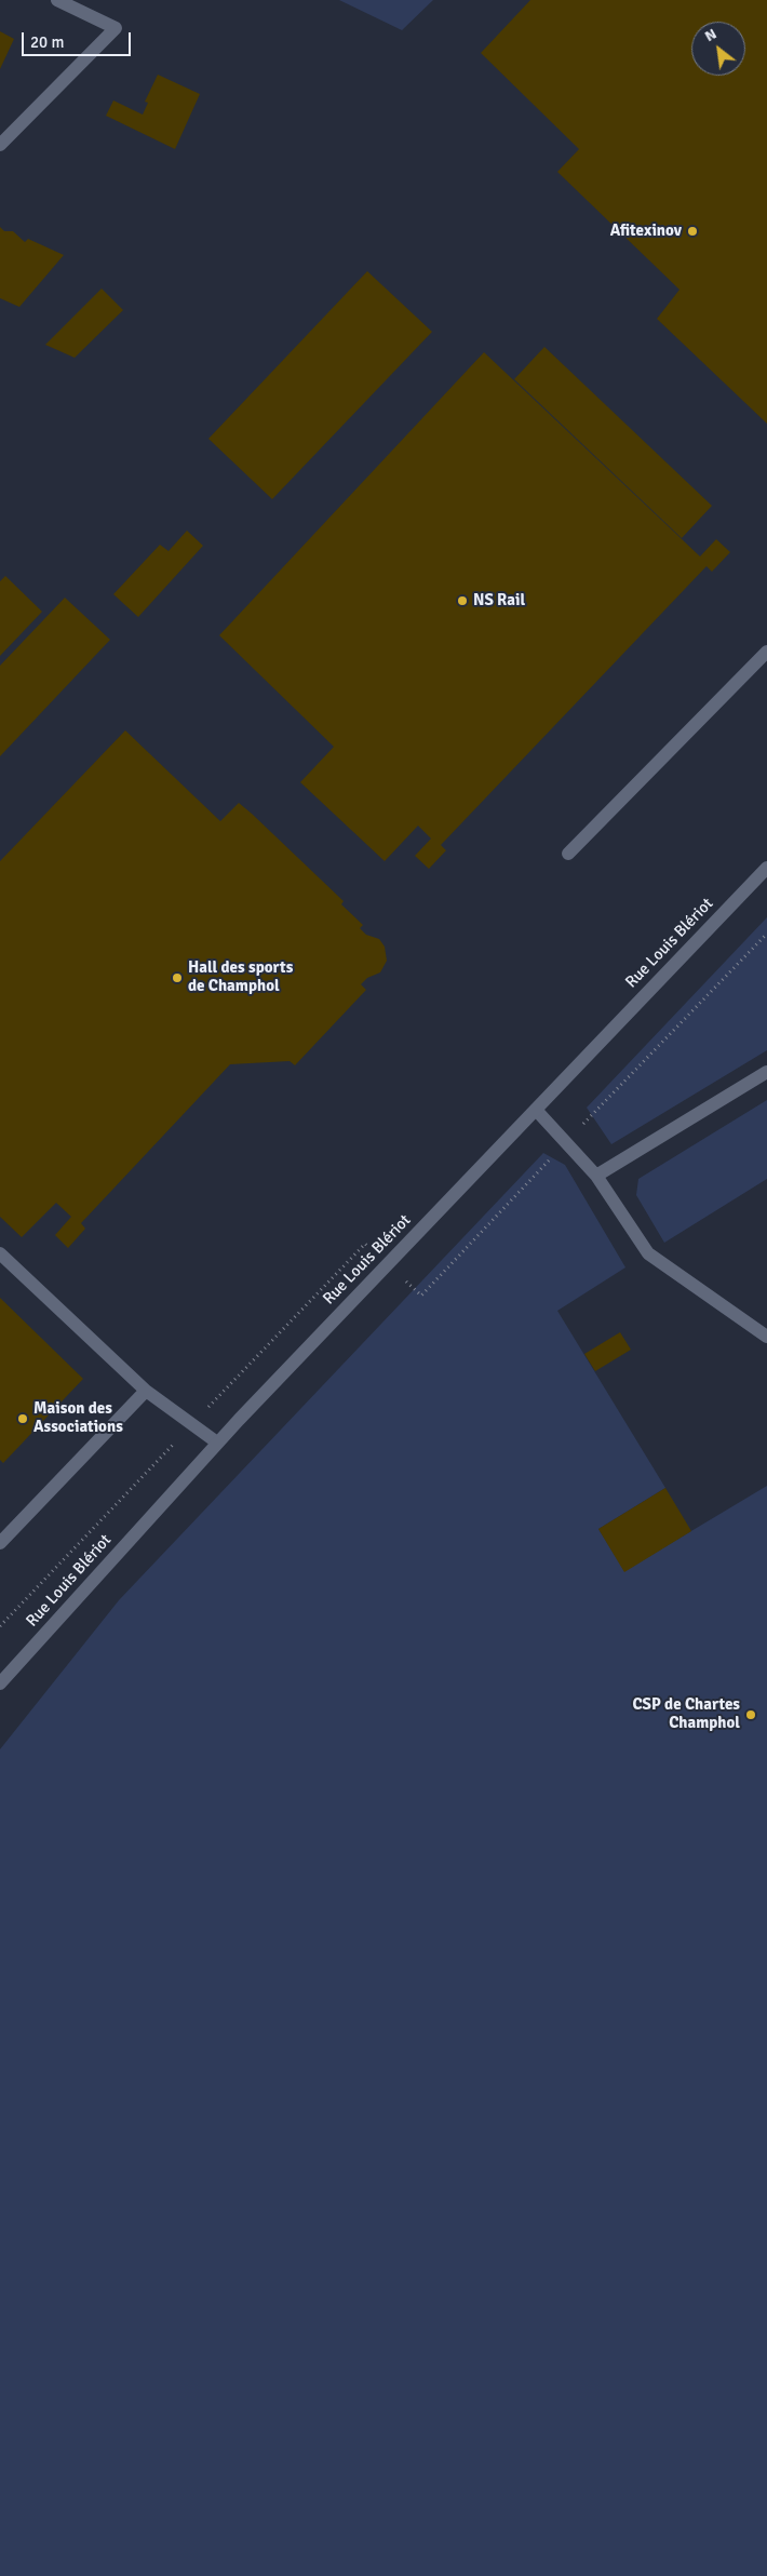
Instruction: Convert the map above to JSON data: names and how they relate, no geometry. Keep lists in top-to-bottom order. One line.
{"streets":{"street":["Rue Louis Blériot"]},"places":["Afitexinov","NS Rail","Hall des sports de Champhol","Maison des Associations","CSP de Chartes Champhol"],"scale_bar":"20 m","north":"top left"}
